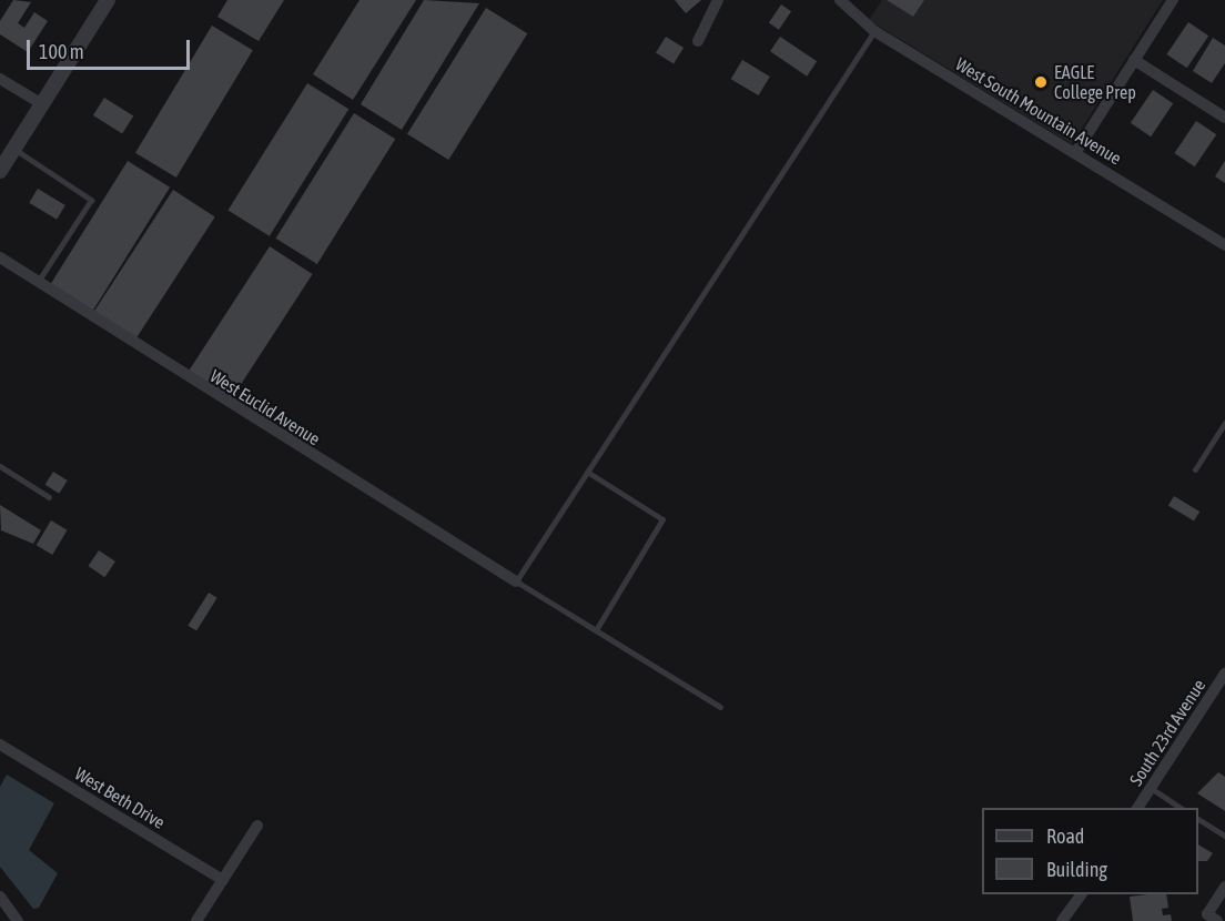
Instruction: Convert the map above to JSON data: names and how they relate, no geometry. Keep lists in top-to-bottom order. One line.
{"streets":{"street":["West South Mountain Avenue","West Euclid Avenue","South 23rd Avenue","West Beth Drive"]},"places":["EAGLE College Prep"],"legend":["Road","Building"],"scale_bar":"100 m"}
